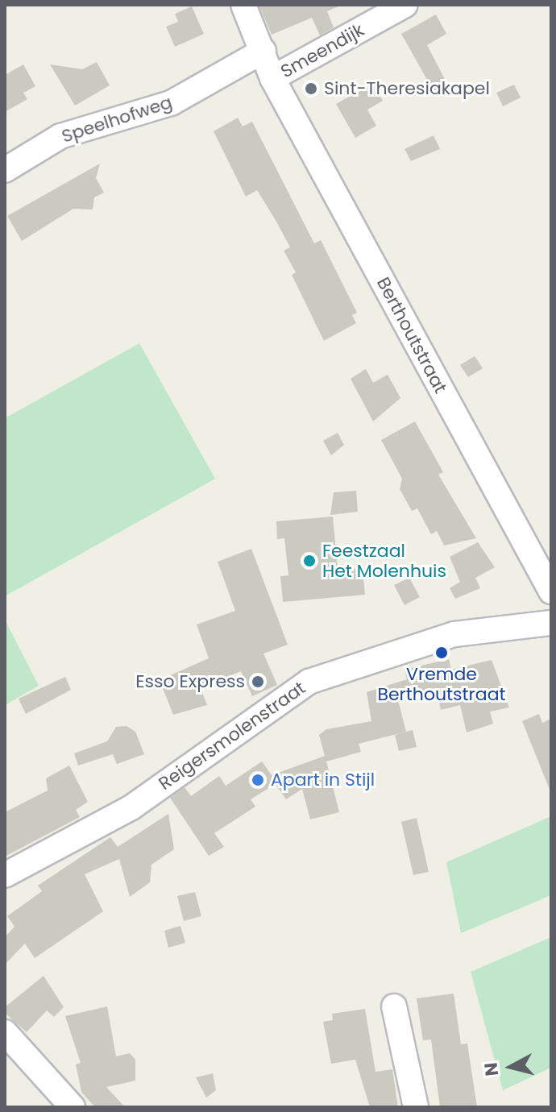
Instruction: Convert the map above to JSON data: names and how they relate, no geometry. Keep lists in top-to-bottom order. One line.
{"streets":{"street":["Smeendijk","Speelhofweg","Berthoutstraat","Reigersmolenstraat"]},"crossings":[["Smeendijk","Berthoutstraat"],["Speelhofweg","Berthoutstraat"]],"places":["Sint-Theresiakapel","Feestzaal Het Molenhuis","Vremde Berthoutstraat","Esso Express","Apart in Stijl"],"north":"left"}
